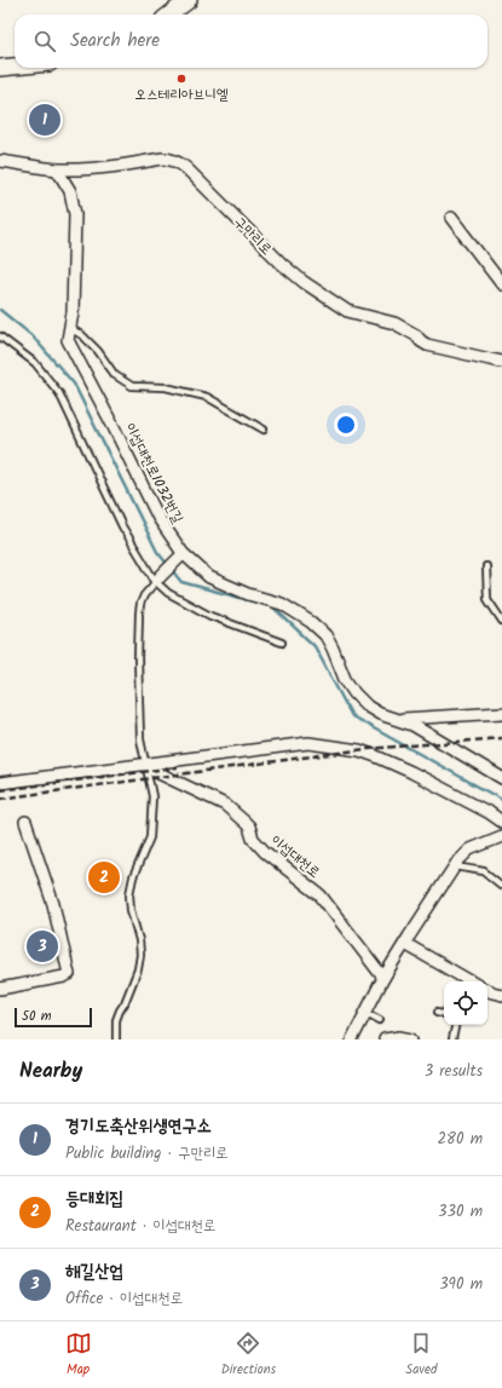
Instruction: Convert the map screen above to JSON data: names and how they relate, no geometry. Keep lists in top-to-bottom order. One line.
{"streets":{"street":["구만리로","이섭대천로1032번길","이섭대천로"]},"crossings":[["구만리로","이섭대천로1032번길"]],"places":["오스테리아브니엘"],"scale_bar":"50 m","page":{"search":"Search here","pins":["1","2","3"],"scale":"50 m","heading":["Nearby","3 results"],"list":[{"mark":"1","name":"경기도축산위생연구소","note":"Public building · 구만리로","value":"280 m"},{"mark":"2","name":"등대회집","note":"Restaurant · 이섭대천로","value":"330 m"},{"mark":"3","name":"해길산업","note":"Office · 이섭대천로","value":"390 m"}],"nav":["Map","Directions","Saved"]}}
